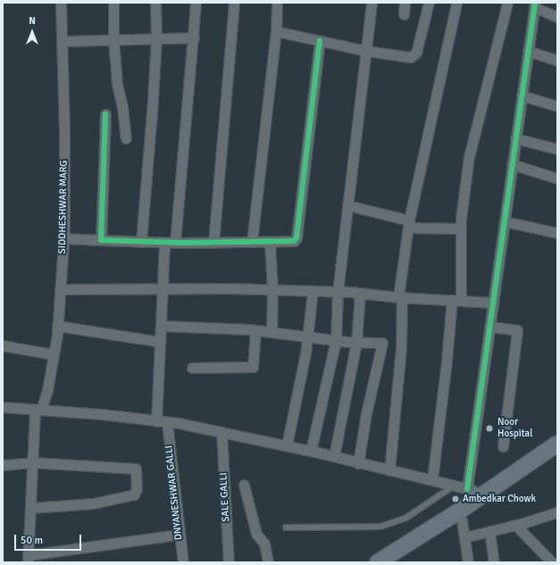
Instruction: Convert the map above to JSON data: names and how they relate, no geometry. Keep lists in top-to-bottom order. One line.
{"streets":{"street":["SIDDHESHWAR MARG","DNYANESHWAR GALLI","SALE GALLI"]},"places":["Noor Hospital","Ambedkar Chowk"],"scale_bar":"50 m","north":"top"}
